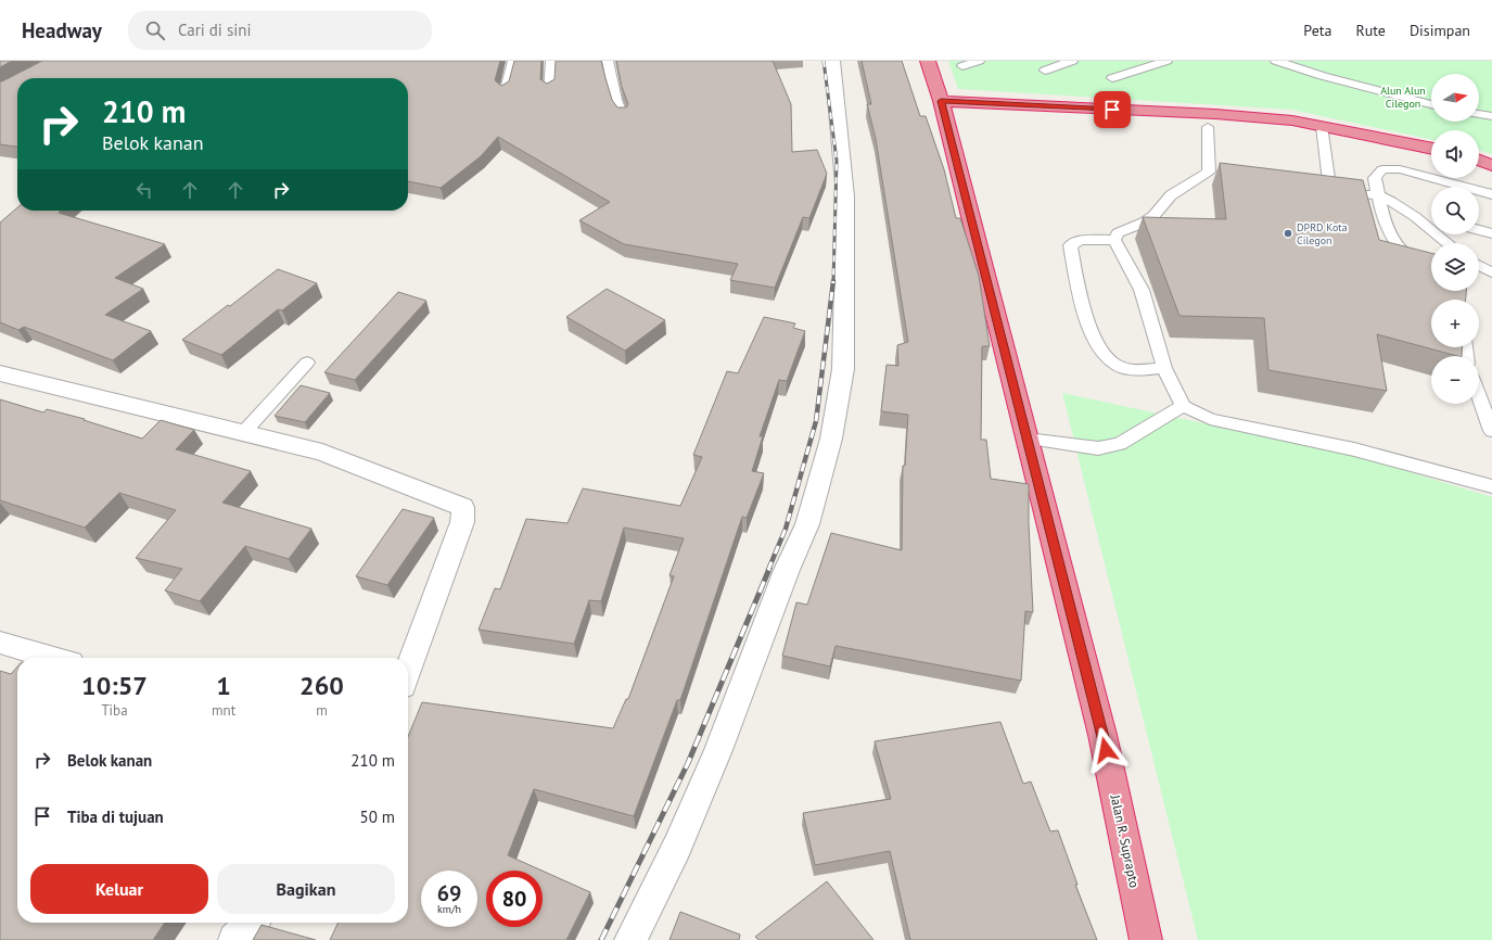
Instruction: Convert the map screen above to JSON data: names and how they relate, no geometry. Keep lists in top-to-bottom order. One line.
{"streets":{"highway":["Jalan R. Suprapto"]},"parks":["Alun Alun Cilegon"],"places":["DPRD Kota Cilegon"],"north":"right","page":{"header":"Headway","search":"Cari di sini","nav":["Peta","Rute","Disimpan"],"map_buttons":["+","−"],"turn":["210 m","Belok kanan"],"eta":["10:57","Tiba","1","mnt","260","m"],"list":[{"name":"Belok kanan","value":"210 m"},{"name":"Tiba di tujuan","value":"50 m"}],"buttons":["Keluar","Bagikan"],"speed":"69 km/h","limit":"80"}}
